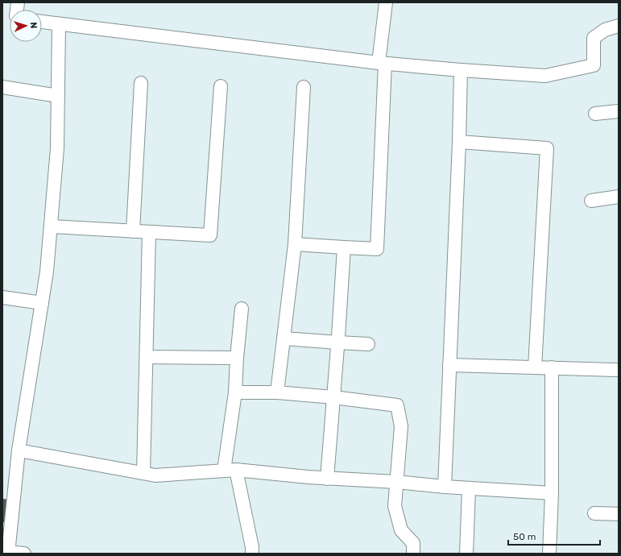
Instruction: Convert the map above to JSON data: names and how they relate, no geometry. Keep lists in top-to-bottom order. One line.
{"scale_bar":"50 m","north":"right"}
